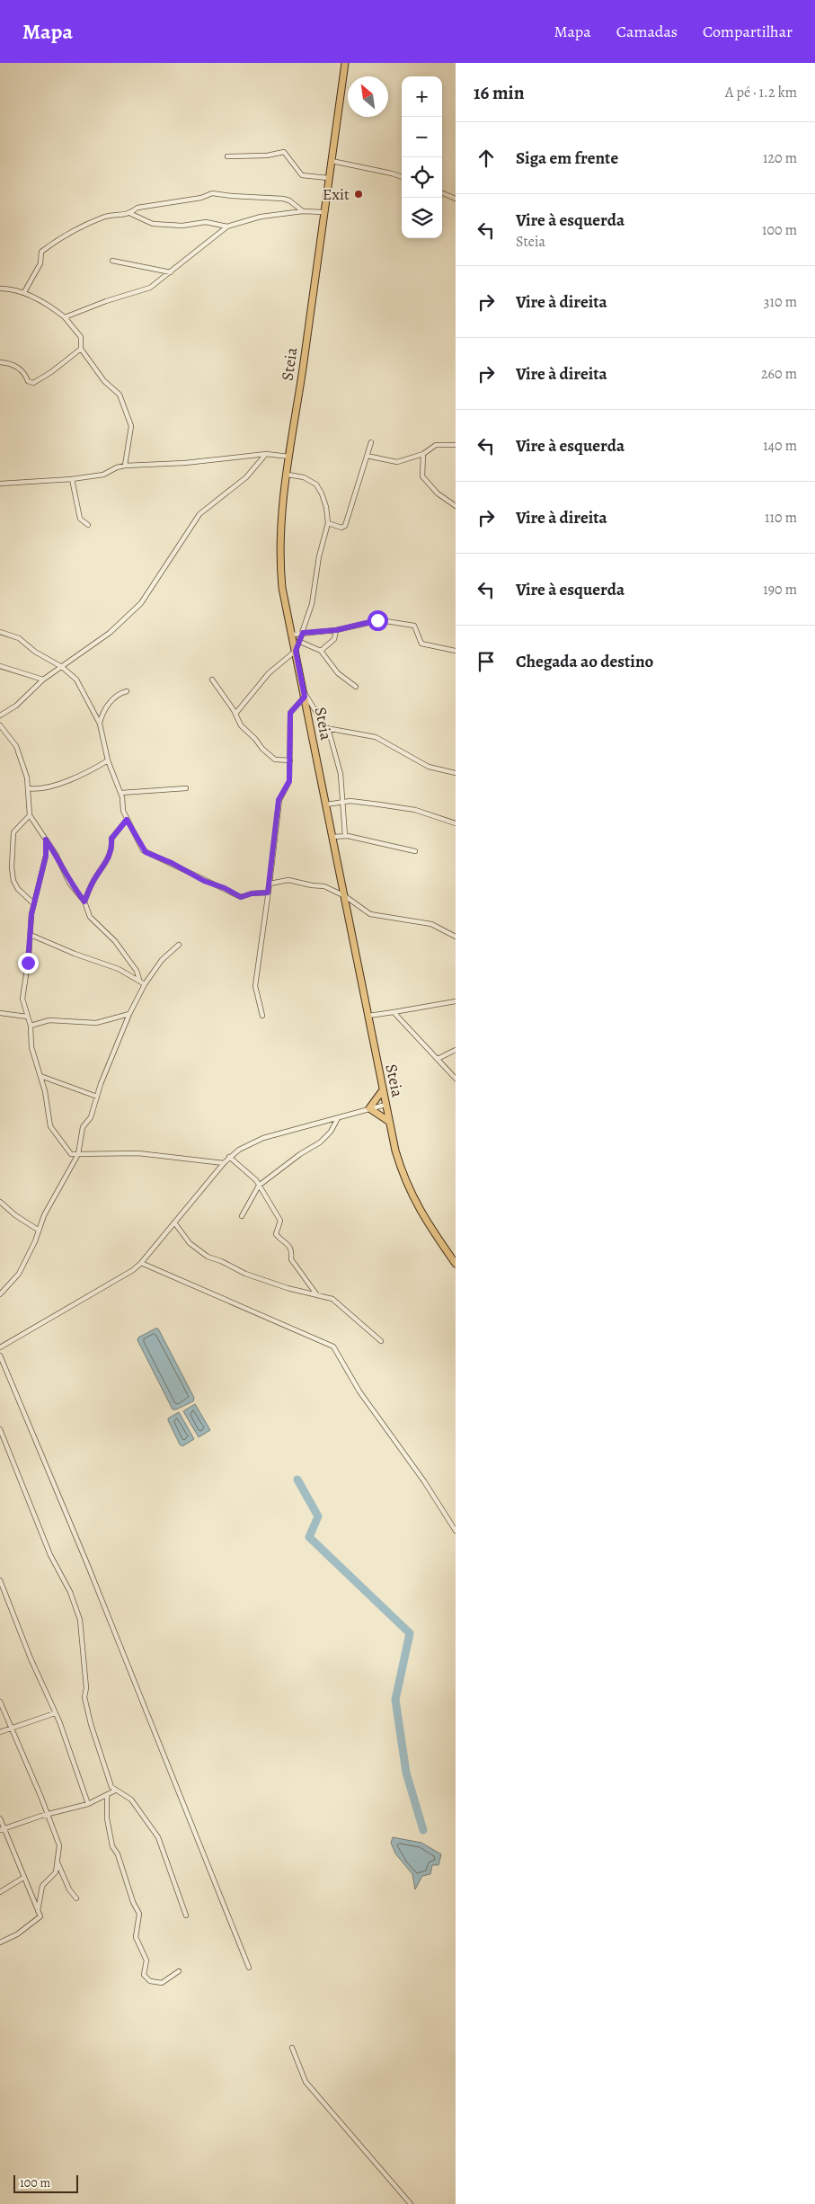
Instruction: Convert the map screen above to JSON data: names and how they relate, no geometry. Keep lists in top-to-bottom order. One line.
{"streets":{"main road":["Steia"]},"places":["Exit"],"scale_bar":"100 m","north":"top left","page":{"header":"Mapa","nav":["Mapa","Camadas","Compartilhar"],"heading":["16 min","A pé · 1.2 km"],"map_buttons":["+","−"],"list":[["Siga em frente","120 m"],["Vire à esquerda","Steia","100 m"],["Vire à direita","310 m"],["Vire à direita","260 m"],["Vire à esquerda","140 m"],["Vire à direita","110 m"],["Vire à esquerda","190 m"],"Chegada ao destino"],"scale":"100 m"}}
